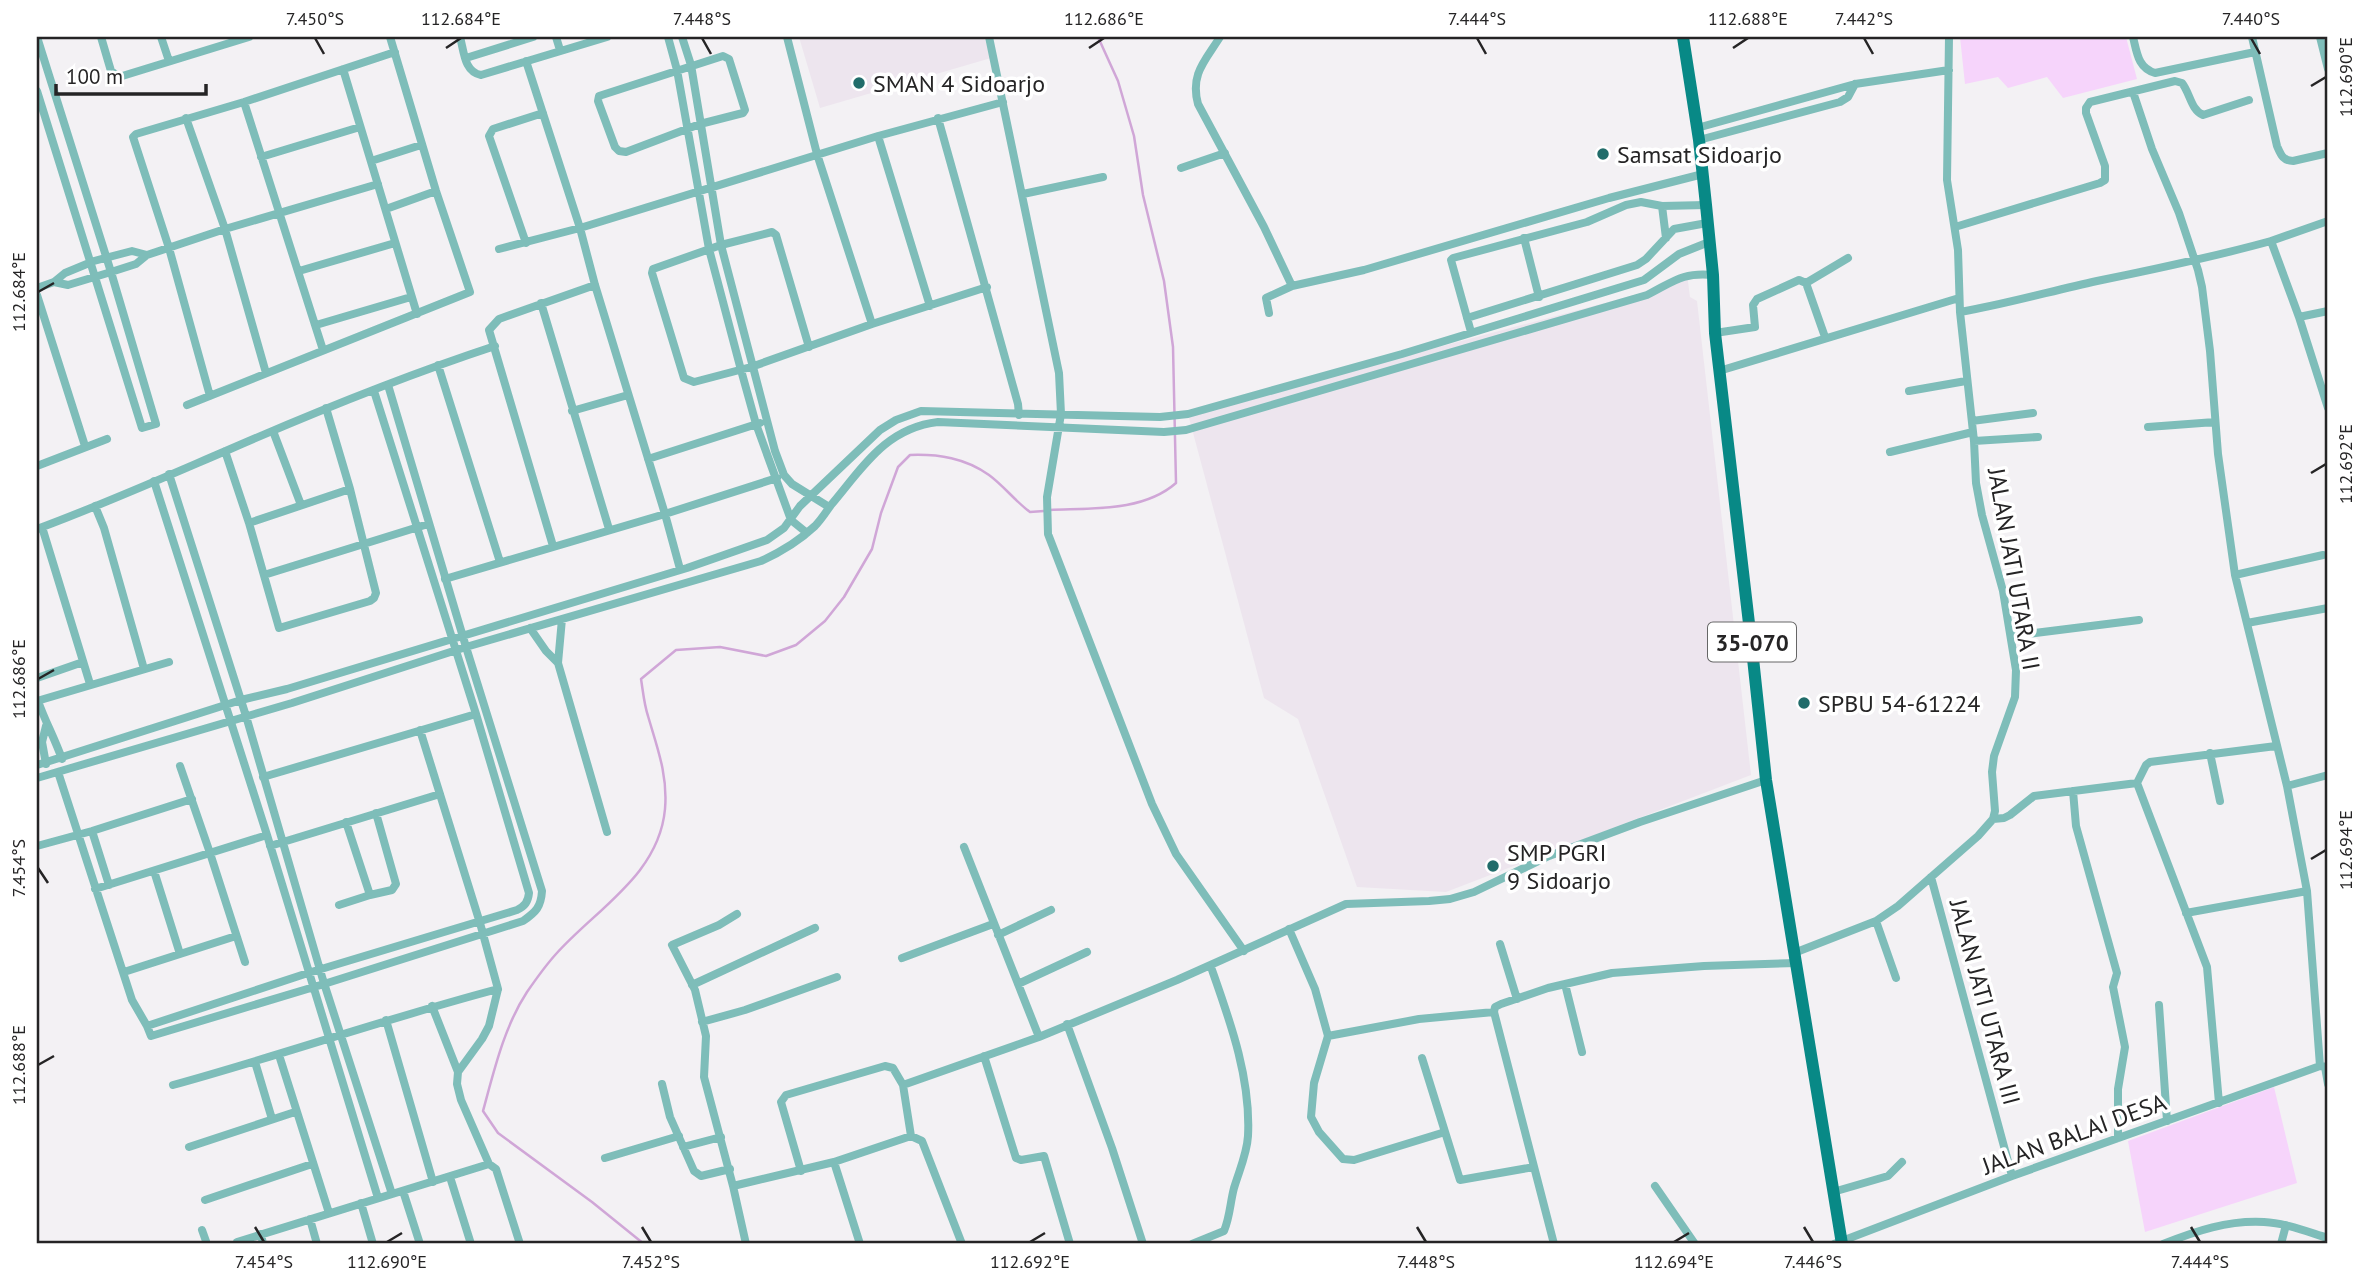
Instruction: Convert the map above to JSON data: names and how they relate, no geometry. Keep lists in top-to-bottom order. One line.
{"streets":{"main road":["35-070"],"street":["JALAN JATI UTARA II","JALAN JATI UTARA III","JALAN BALAI DESA"]},"crossings":[["35-070","JALAN BALAI DESA"],["JALAN JATI UTARA III","JALAN BALAI DESA"]],"places":["SMAN 4 Sidoarjo","Samsat Sidoarjo","SPBU 54-61224","SMP PGRI 9 Sidoarjo"],"scale_bar":"100 m","coordinates":["7.450°S","112.684°E","7.448°S","112.686°E","7.444°S","112.688°E","7.442°S","7.440°S","112.690°E","112.692°E","112.694°E","7.454°S","7.452°S","7.446°S"]}
